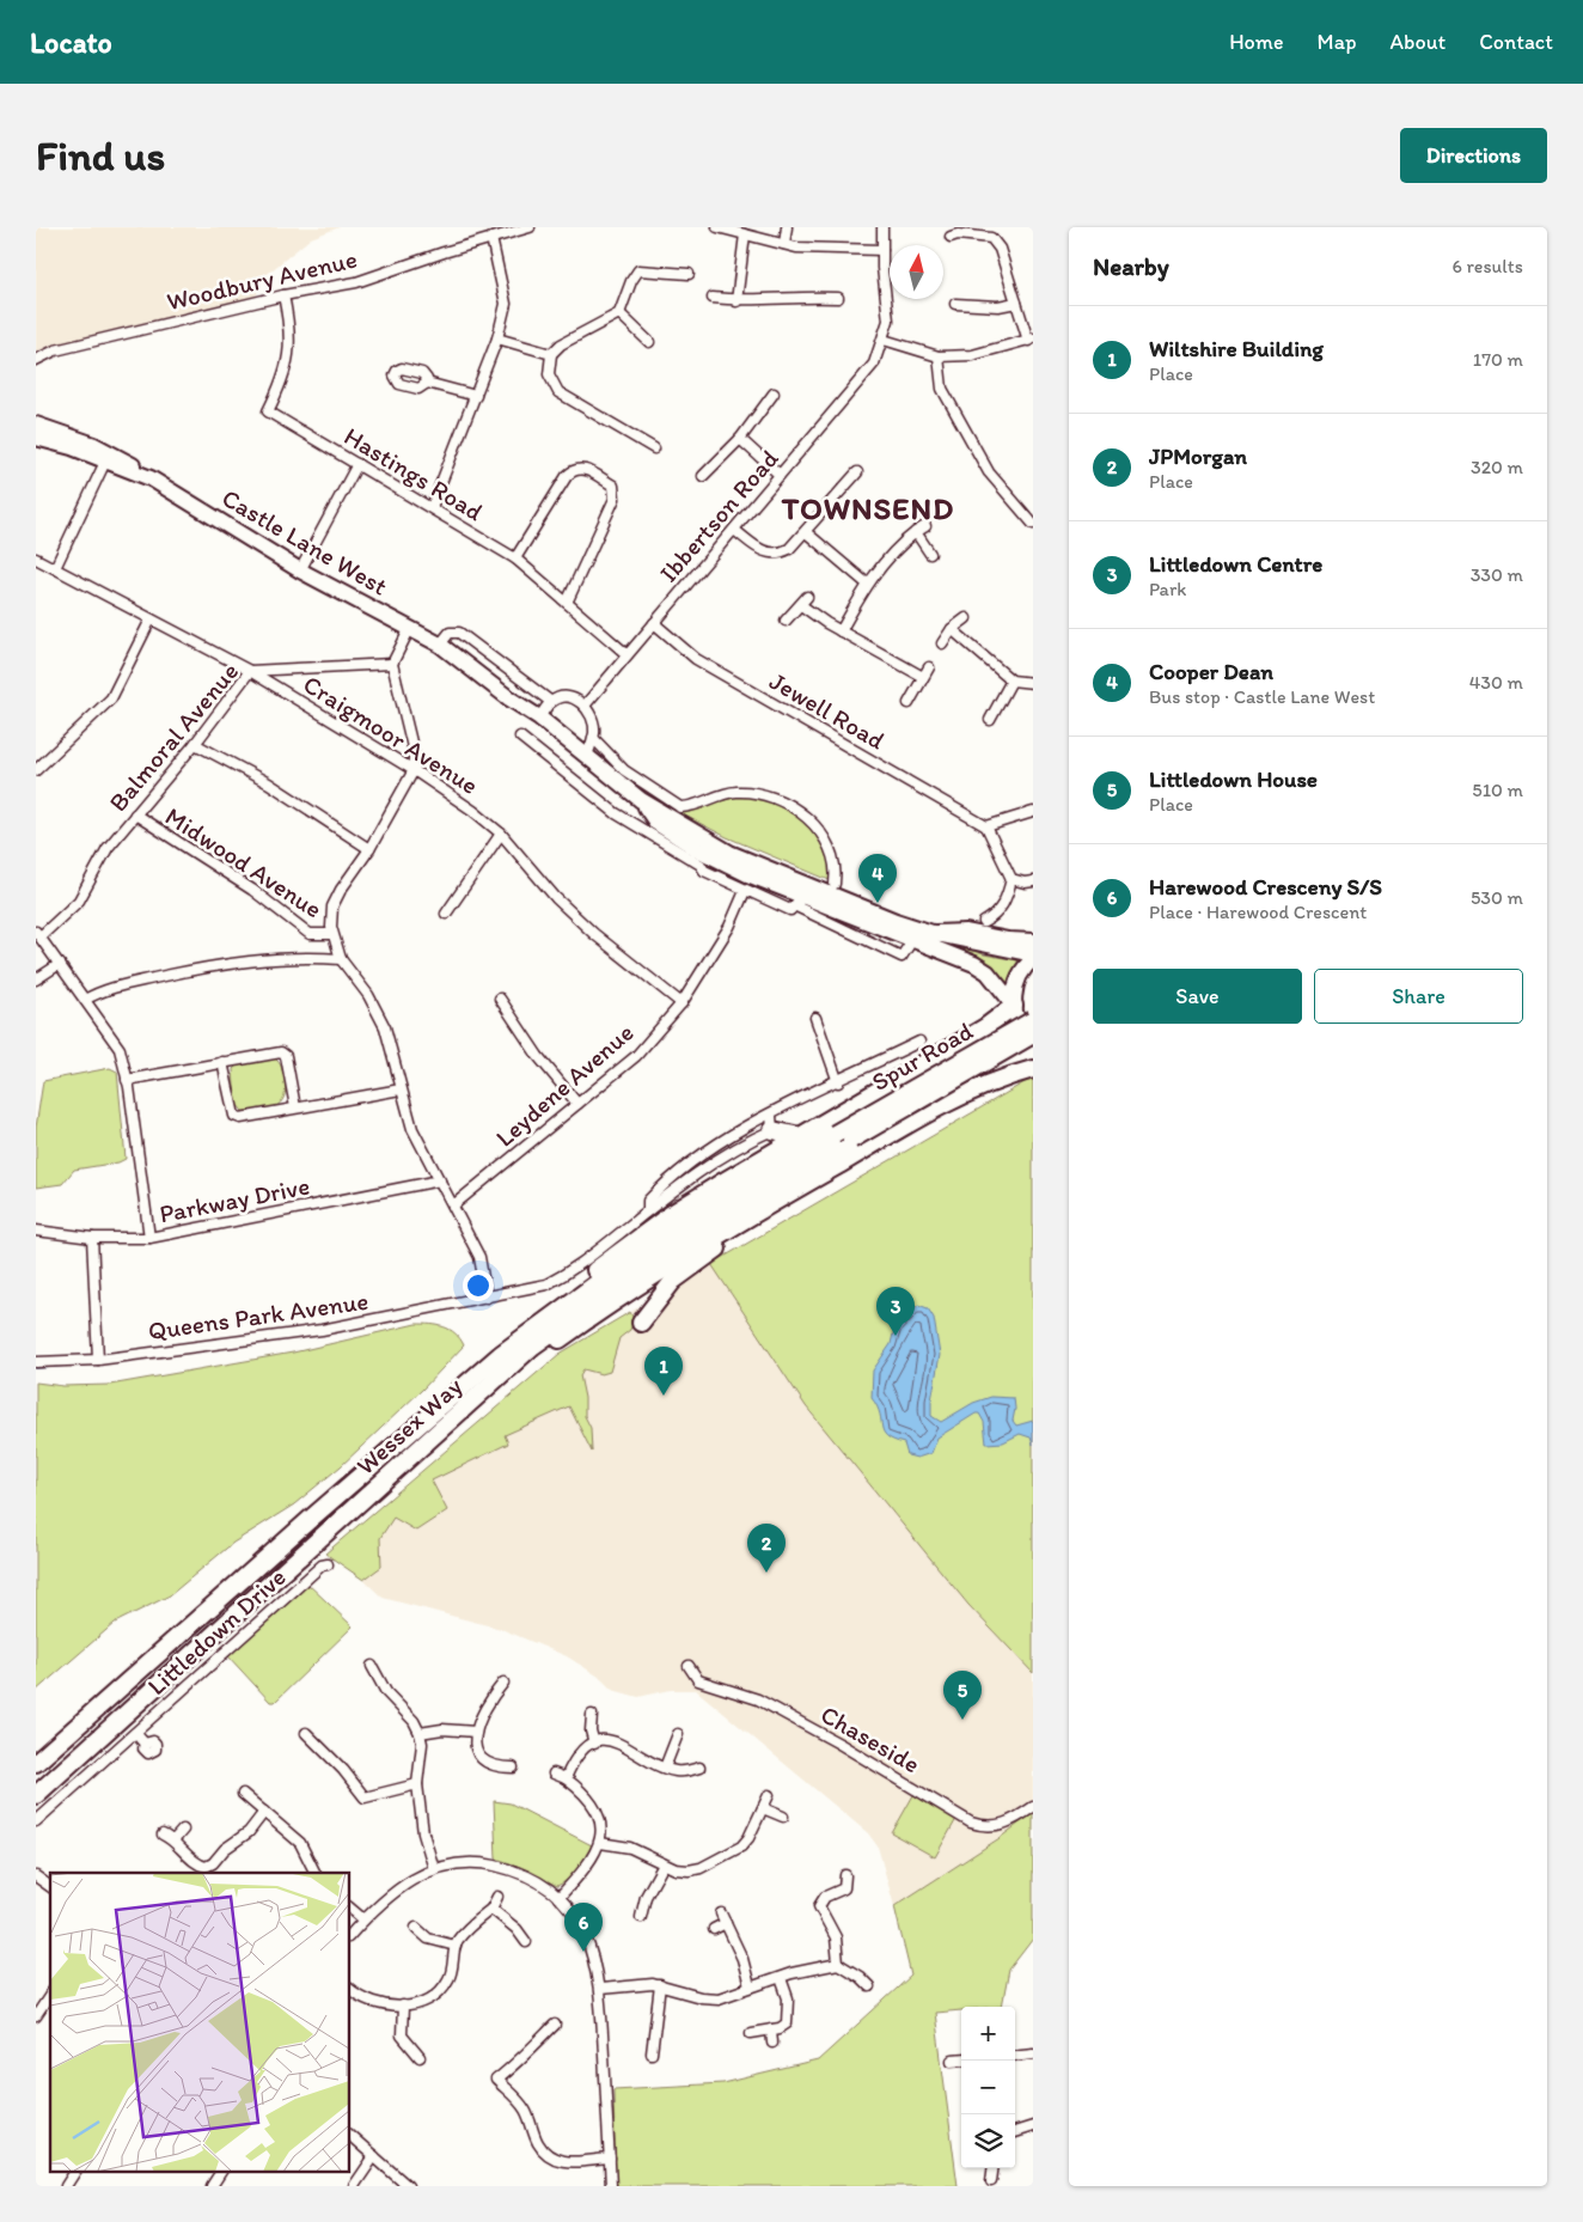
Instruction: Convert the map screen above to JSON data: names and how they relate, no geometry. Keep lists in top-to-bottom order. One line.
{"streets":{"highway":["Spur Road","Wessex Way"],"main road":["Castle Lane West"],"street":["Woodbury Avenue","Hastings Road","Ibbertson Road","Jewell Road","Craigmoor Avenue","Balmoral Avenue","Midwood Avenue","Leydene Avenue","Parkway Drive","Queens Park Avenue","Littledown Drive","Chaseside"]},"crossings":[["Woodbury Avenue","Hastings Road"],["Hastings Road","Ibbertson Road"],["Ibbertson Road","Jewell Road"],["Castle Lane West","Leydene Avenue"],["Craigmoor Avenue","Balmoral Avenue"],["Craigmoor Avenue","Leydene Avenue"],["Balmoral Avenue","Midwood Avenue"],["Spur Road","Wessex Way"]],"districts":["TOWNSEND"],"north":"top","page":{"header":"Locato","nav":["Home","Map","About","Contact"],"buttons":["Directions",["Save","Share"]],"title":"Find us","heading":["Nearby","6 results"],"list":[{"mark":"1","name":"Wiltshire Building","note":"Place","value":"170 m"},{"mark":"2","name":"JPMorgan","note":"Place","value":"320 m"},{"mark":"3","name":"Littledown Centre","note":"Park","value":"330 m"},{"mark":"4","name":"Cooper Dean","note":"Bus stop · Castle Lane West","value":"430 m"},{"mark":"5","name":"Littledown House","note":"Place","value":"510 m"},{"mark":"6","name":"Harewood Cresceny S/S","note":"Place · Harewood Crescent","value":"530 m"}],"pins":["4","3","1","2","5","6"],"map_buttons":["+","−"]}}
